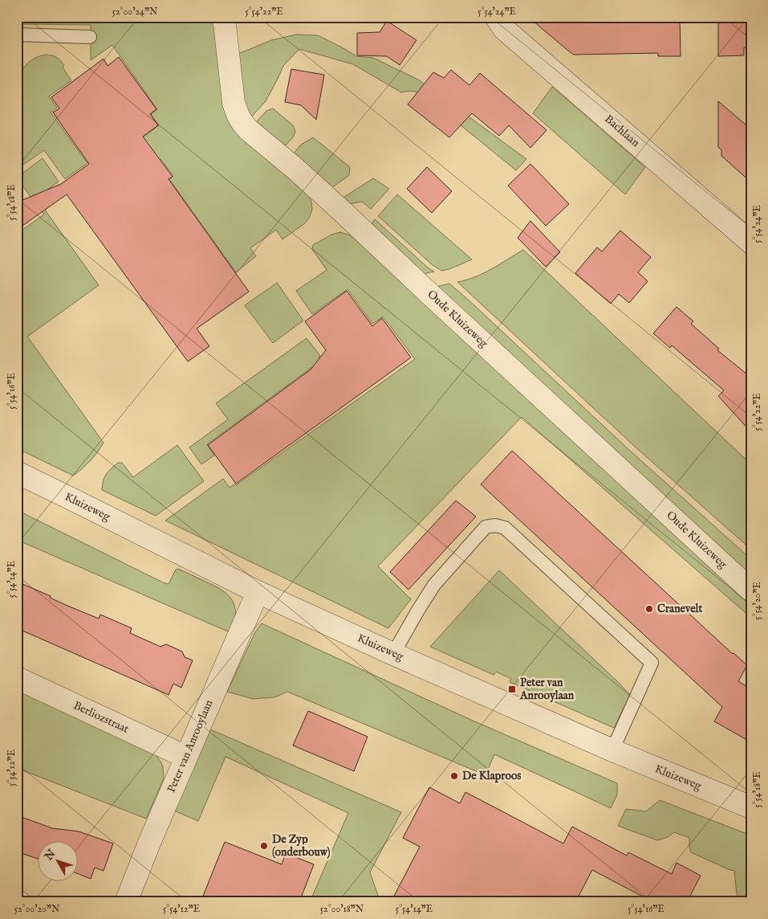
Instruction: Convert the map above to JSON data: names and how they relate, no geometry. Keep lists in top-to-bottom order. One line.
{"streets":{"street":["Bachlaan","Oude Kluizeweg","Kluizeweg","Berliozstraat","Peter van Anrooylaan"]},"crossings":[["Kluizeweg","Peter van Anrooylaan"],["Berliozstraat","Peter van Anrooylaan"]],"places":{"other":["Cranevelt","De Klaproos","De Zyp (onderbouw)"],"transit":["Peter van Anrooylaan"]},"north":"top left","coordinates":["52°00'24\"N","5°54'22\"E","5°54'24\"E","5°54'18\"E","5°54'16\"E","5°54'14\"E","5°54'20\"E","5°54'12\"E","52°00'20\"N","52°00'18\"N"]}
